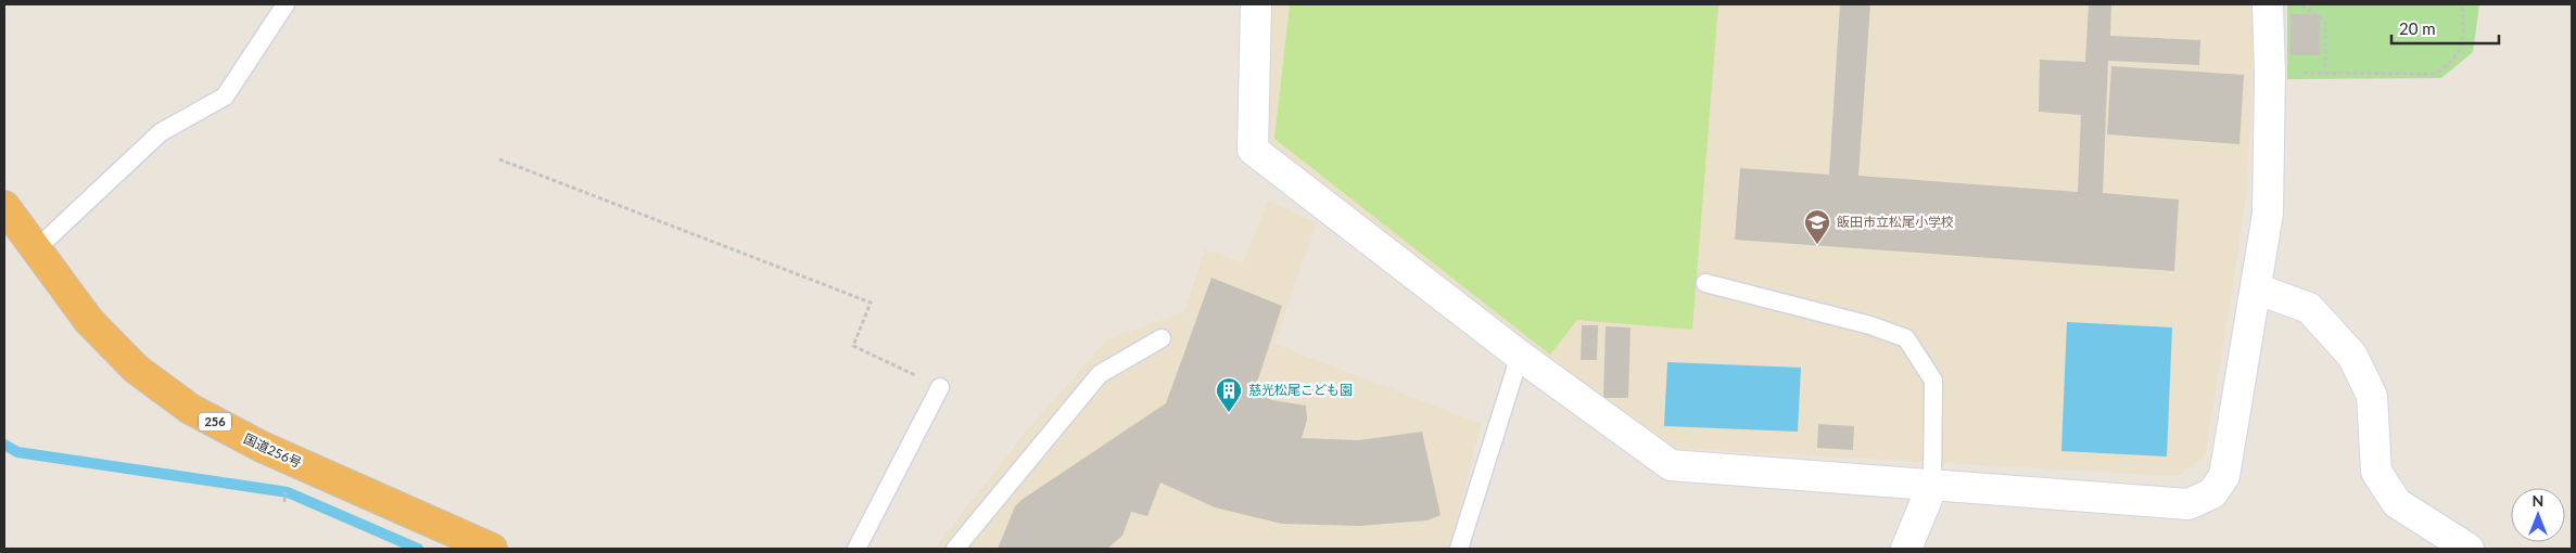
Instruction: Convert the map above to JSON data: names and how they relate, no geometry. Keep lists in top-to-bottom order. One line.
{"streets":{"highway":["256","国道256号"]},"places":{"school or university":["飯田市立松尾小学校"],"building":["慈光松尾こども園"]},"scale_bar":"20 m","north":"top"}
